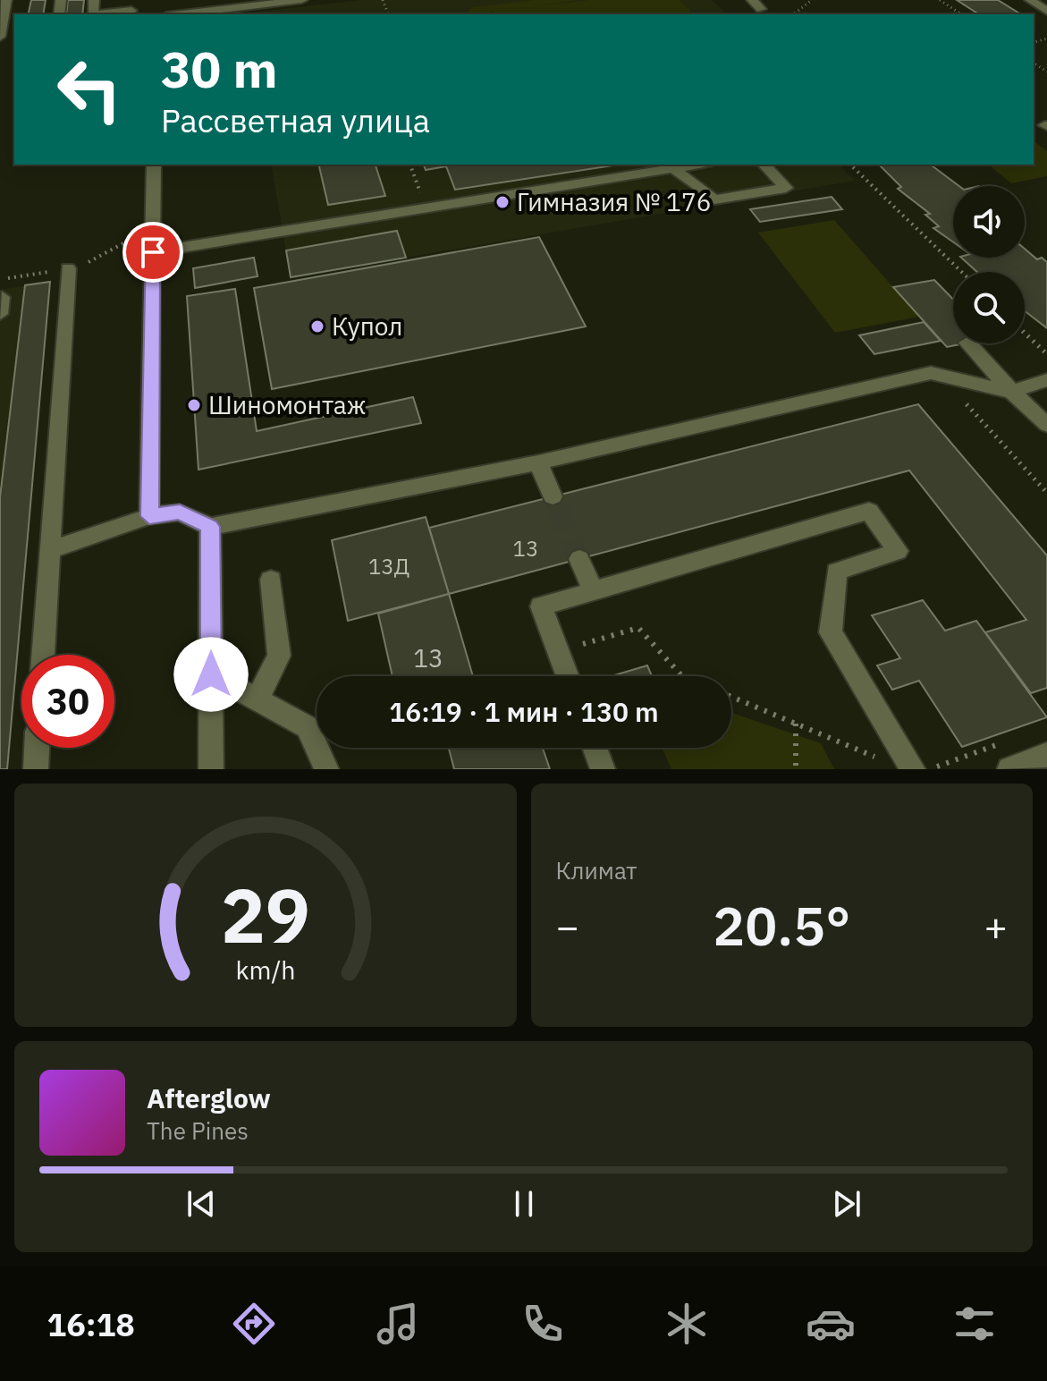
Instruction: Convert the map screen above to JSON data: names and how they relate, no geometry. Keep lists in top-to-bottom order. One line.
{"places":["Гимназия № 176","Купол","Шиномонтаж"],"house_numbers":["13","13Д","13"],"page":{"turn":["30 m","Рассветная улица"],"limit":"30","trip":"16:19 · 1 мин · 130 m","tile":"Климат","heat":["−","20.5°","+"],"song":["Afterglow","The Pines"],"tabs":"16:18","gauge":["29","km/h"]}}
